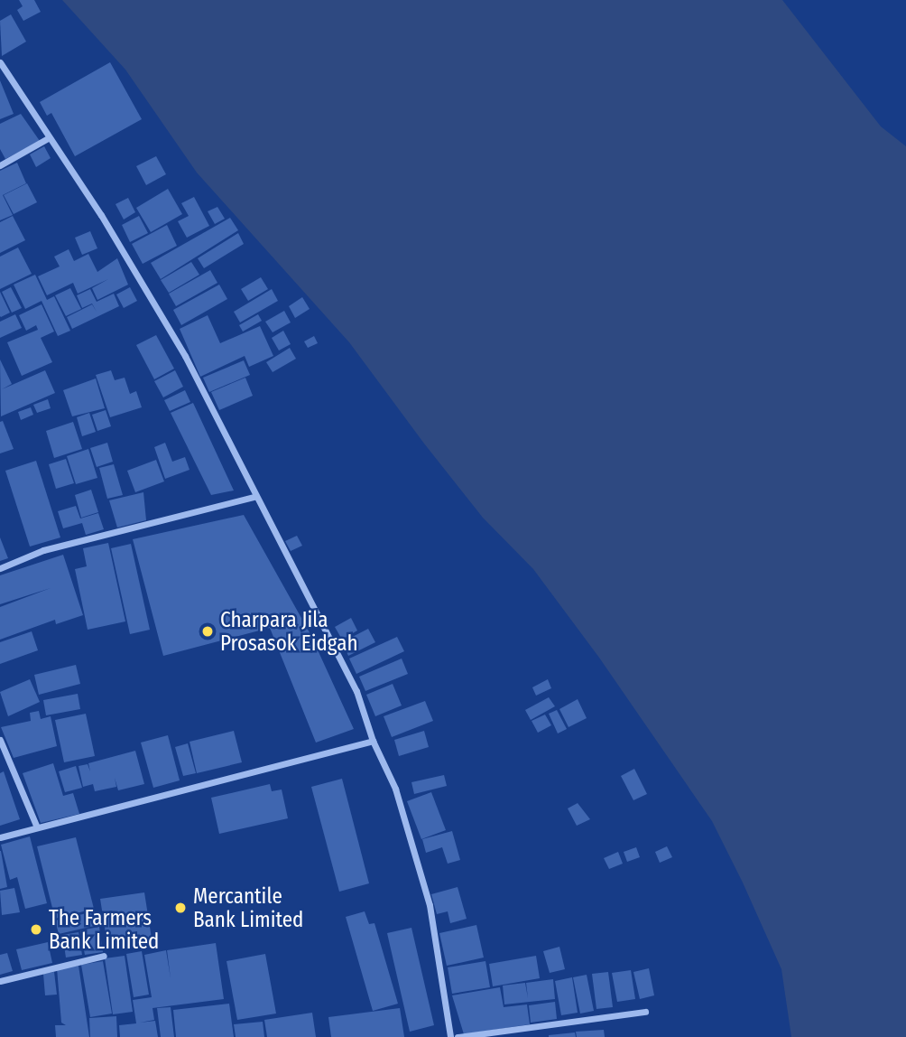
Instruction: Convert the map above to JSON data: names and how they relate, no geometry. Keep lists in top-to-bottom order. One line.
{"places":["Charpara Jila Prosasok Eidgah","Mercantile Bank Limited","The Farmers Bank Limited"]}
